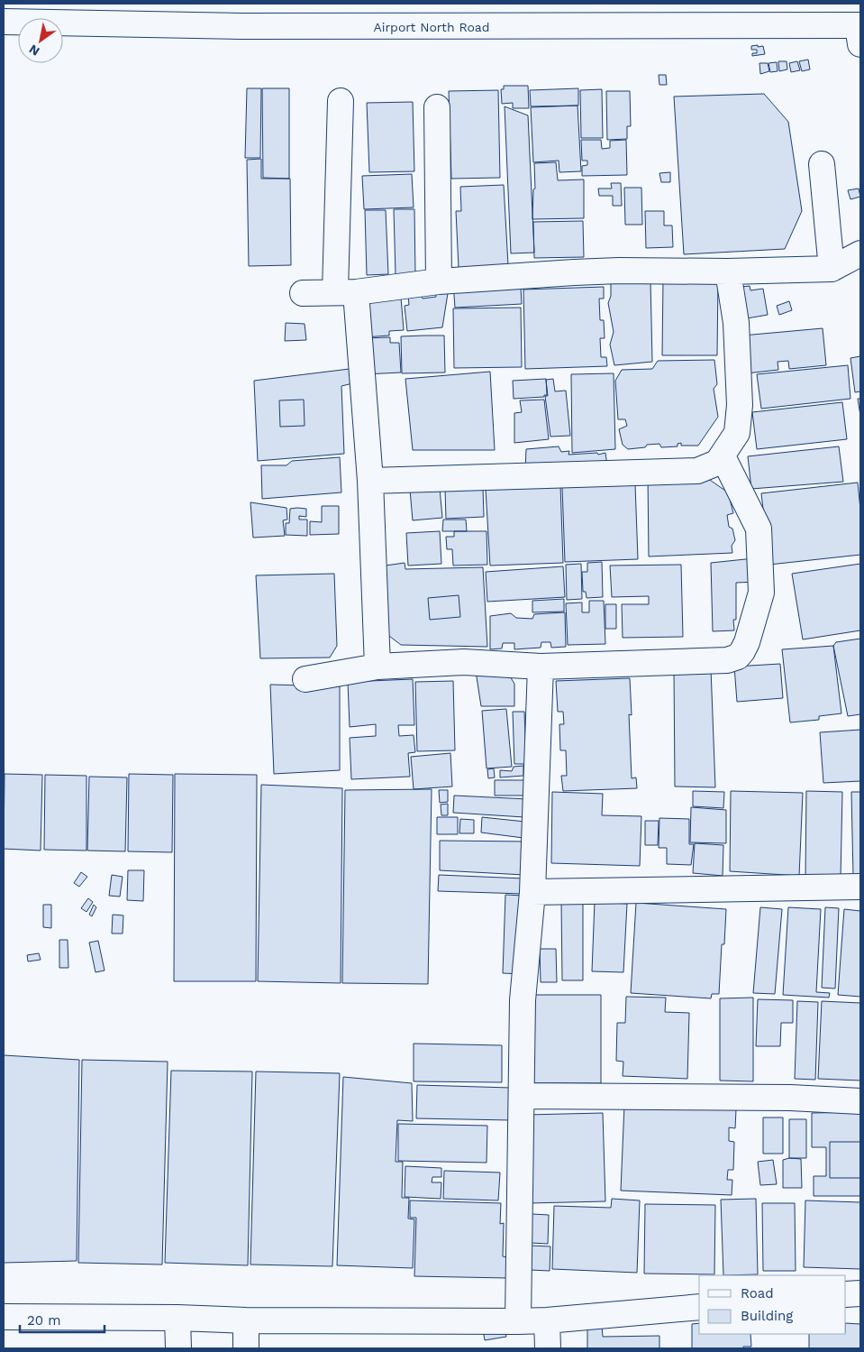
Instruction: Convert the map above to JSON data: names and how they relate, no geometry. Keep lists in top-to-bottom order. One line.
{"streets":{"street":["Airport North Road"]},"legend":["Road","Building"],"scale_bar":"20 m","north":"bottom left"}
